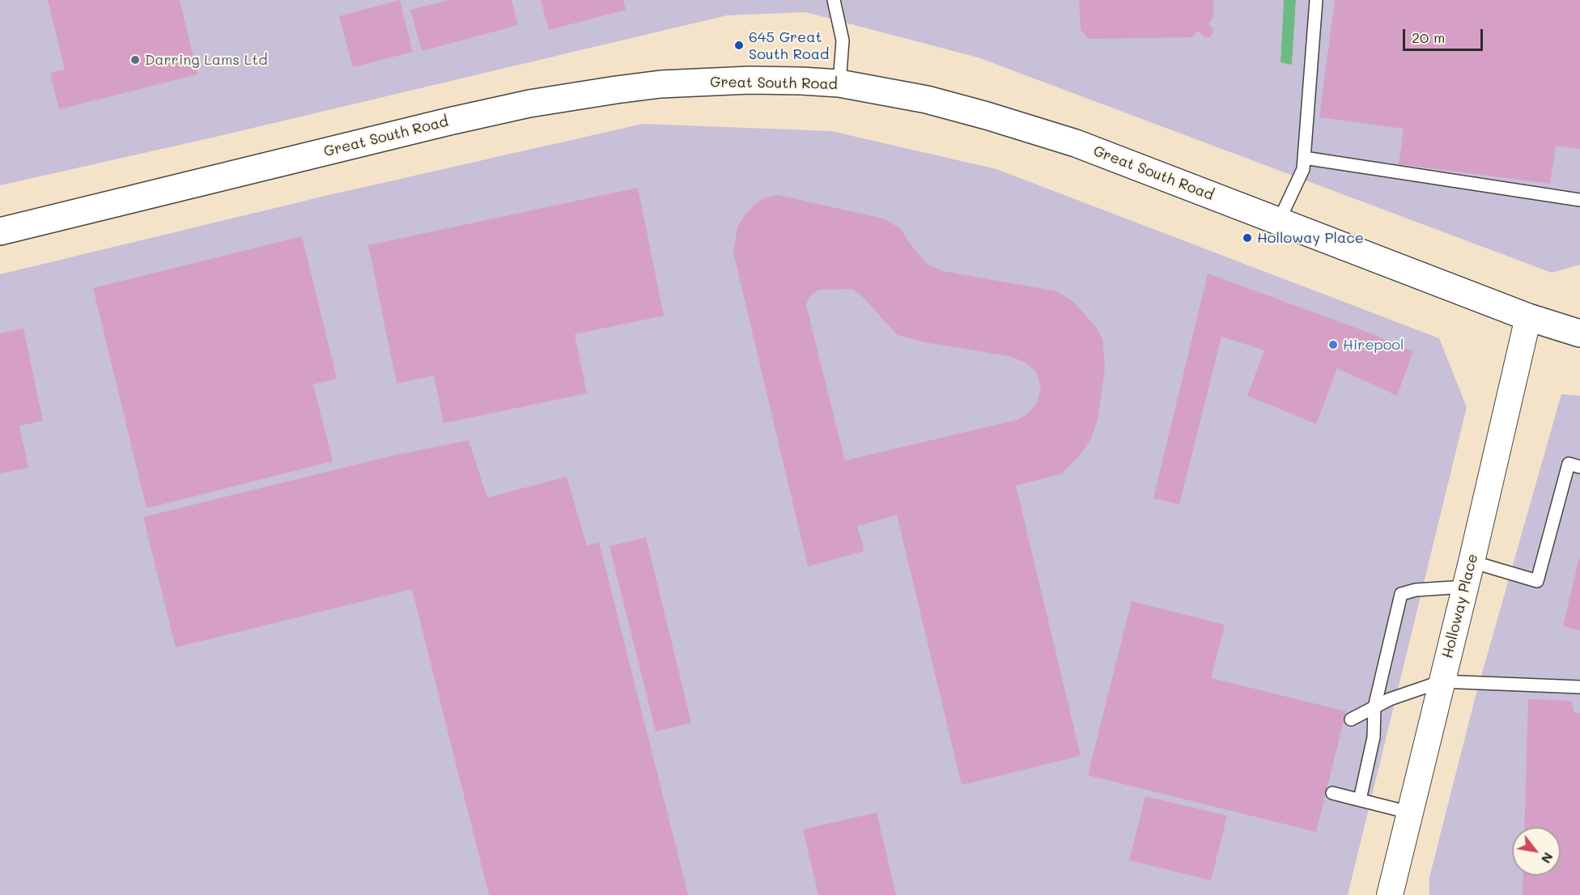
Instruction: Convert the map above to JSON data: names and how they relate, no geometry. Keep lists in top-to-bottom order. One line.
{"streets":{"main road":["Great South Road"],"street":["Holloway Place"]},"crossings":[["Great South Road","Holloway Place"]],"places":["645 Great South Road","Darring Lams Ltd","Holloway Place","Hirepool"],"scale_bar":"20 m","north":"bottom right"}
